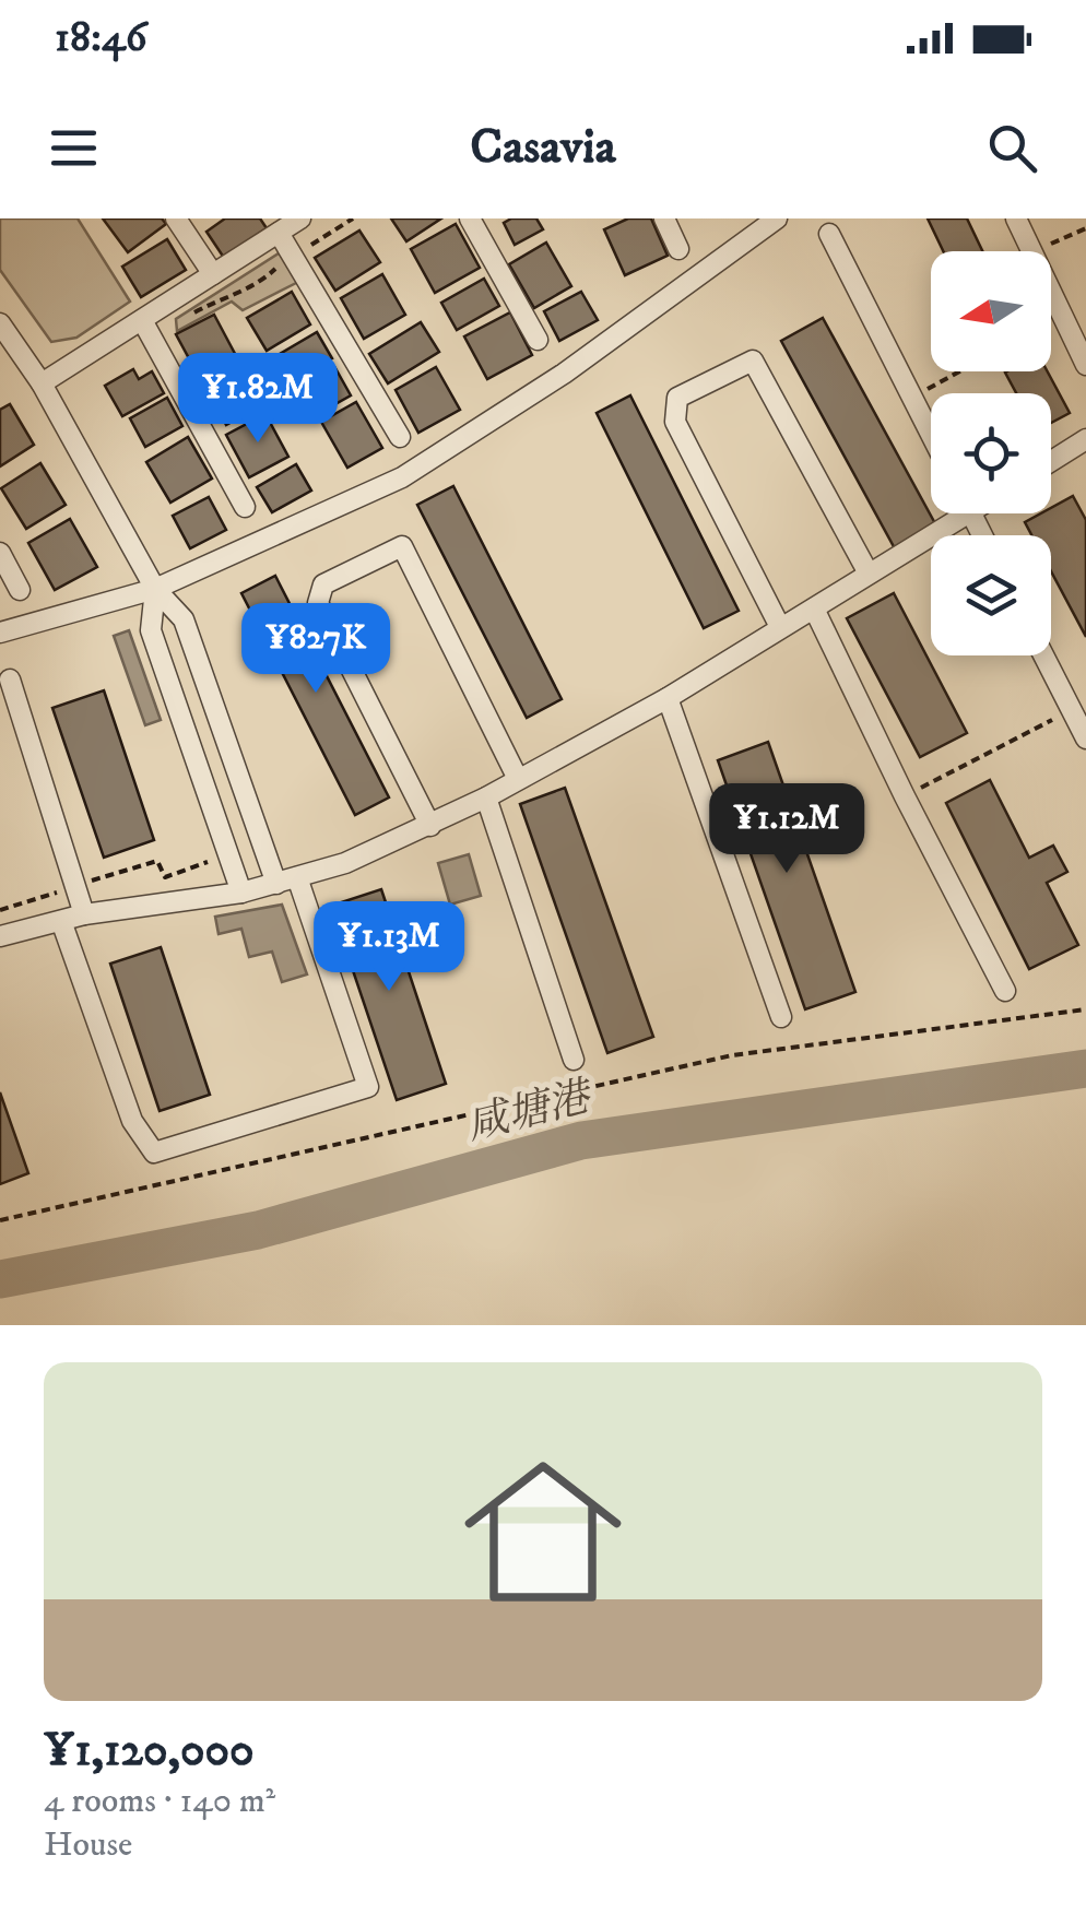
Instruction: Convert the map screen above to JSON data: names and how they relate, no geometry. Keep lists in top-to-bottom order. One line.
{"water":["咸塘港"],"north":"left","page":{"status":"18:46","header":"Casavia","price":["¥1.82M","¥827K","¥1.12M","¥1.13M"],"list":[{"name":"¥1,120,000","note":"4 rooms · 140 m² · House"}]}}
